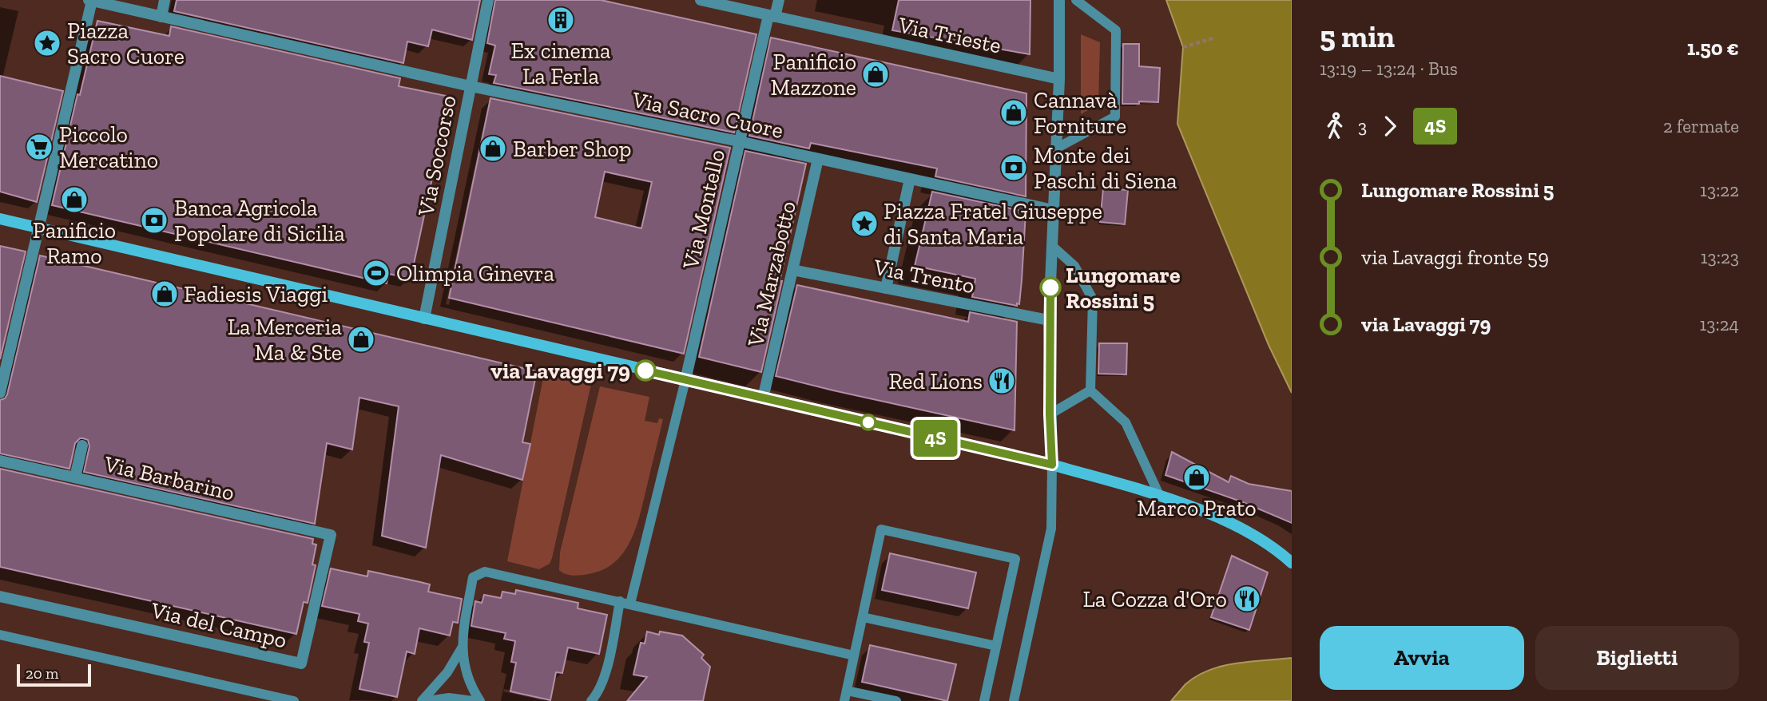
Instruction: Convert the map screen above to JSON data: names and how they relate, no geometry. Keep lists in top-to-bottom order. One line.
{"streets":{"street":["Via Trieste","Via Sacro Cuore","Via Soccorso","Via Montello","Via Marzabotto","Via Trento","Via Barbarino","Via del Campo"]},"crossings":[["Via Trieste","Via Montello"],["Via Sacro Cuore","Via Soccorso"],["Via Sacro Cuore","Via Montello"],["Via Sacro Cuore","Via Marzabotto"],["Via Marzabotto","Via Trento"],["Via Barbarino","Via del Campo"]],"places":{"building":["Ex cinema La Ferla"],"place":["Piazza Sacro Cuore","Piazza Fratel Giuseppe di Santa Maria"],"shop":["Panificio Mazzone","Cannavà Forniture","Barber Shop","Panificio Ramo","Fadiesis Viaggi","La Merceria Ma & Ste","Marco Prato"],"supermarket":["Piccolo Mercatino"],"bank":["Monte dei Paschi di Siena","Banca Agricola Popolare di Sicilia"],"sports":["Olimpia Ginevra"],"other":["Lungomare Rossini 5","via Lavaggi 79"],"restaurant":["Red Lions","La Cozza d'Oro"]},"lines":["bus line 4S"],"scale_bar":"20 m","page":{"on_map":"4S","heading":["5 min","13:19 – 13:24 · Bus","1.50 €"],"legs":["3","4S","2 fermate"],"list":[{"name":"Lungomare Rossini 5","value":"13:22"},{"name":"via Lavaggi fronte 59","value":"13:23"},{"name":"via Lavaggi 79","value":"13:24"}],"buttons":["Avvia","Biglietti"],"scale":"20 m"}}
